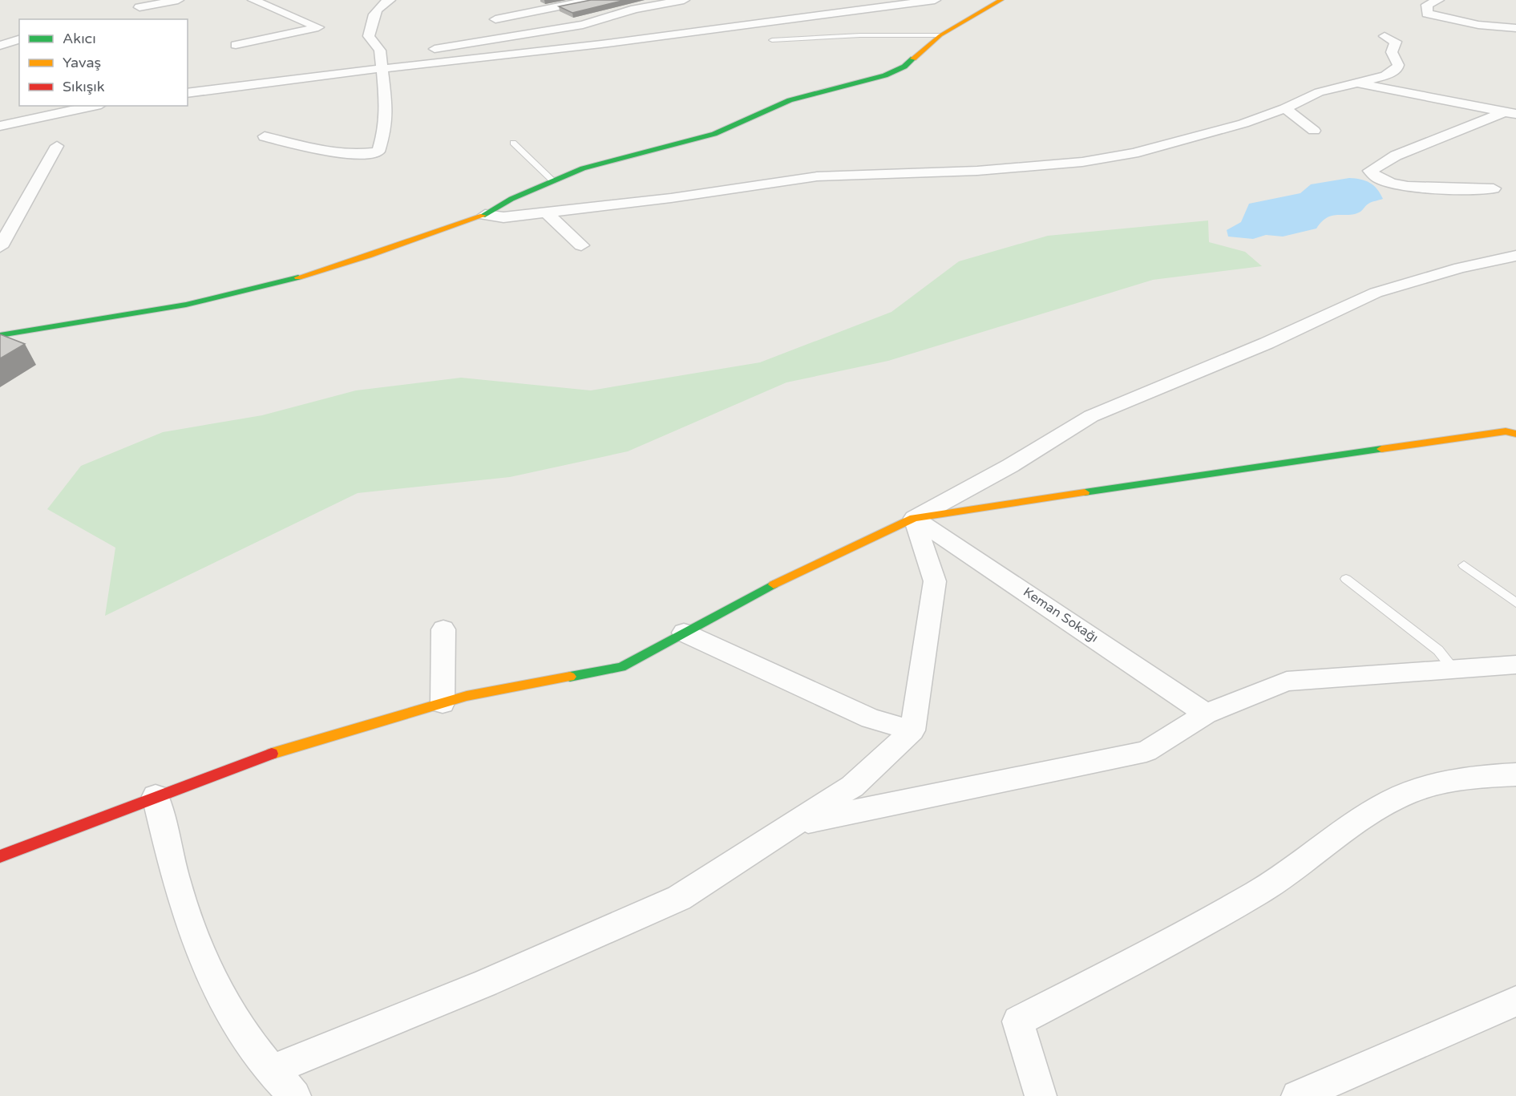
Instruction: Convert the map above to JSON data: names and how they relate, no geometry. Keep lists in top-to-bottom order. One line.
{"streets":{"street":["Keman Sokağı"]},"legend":["Akıcı","Yavaş","Sıkışık"]}
